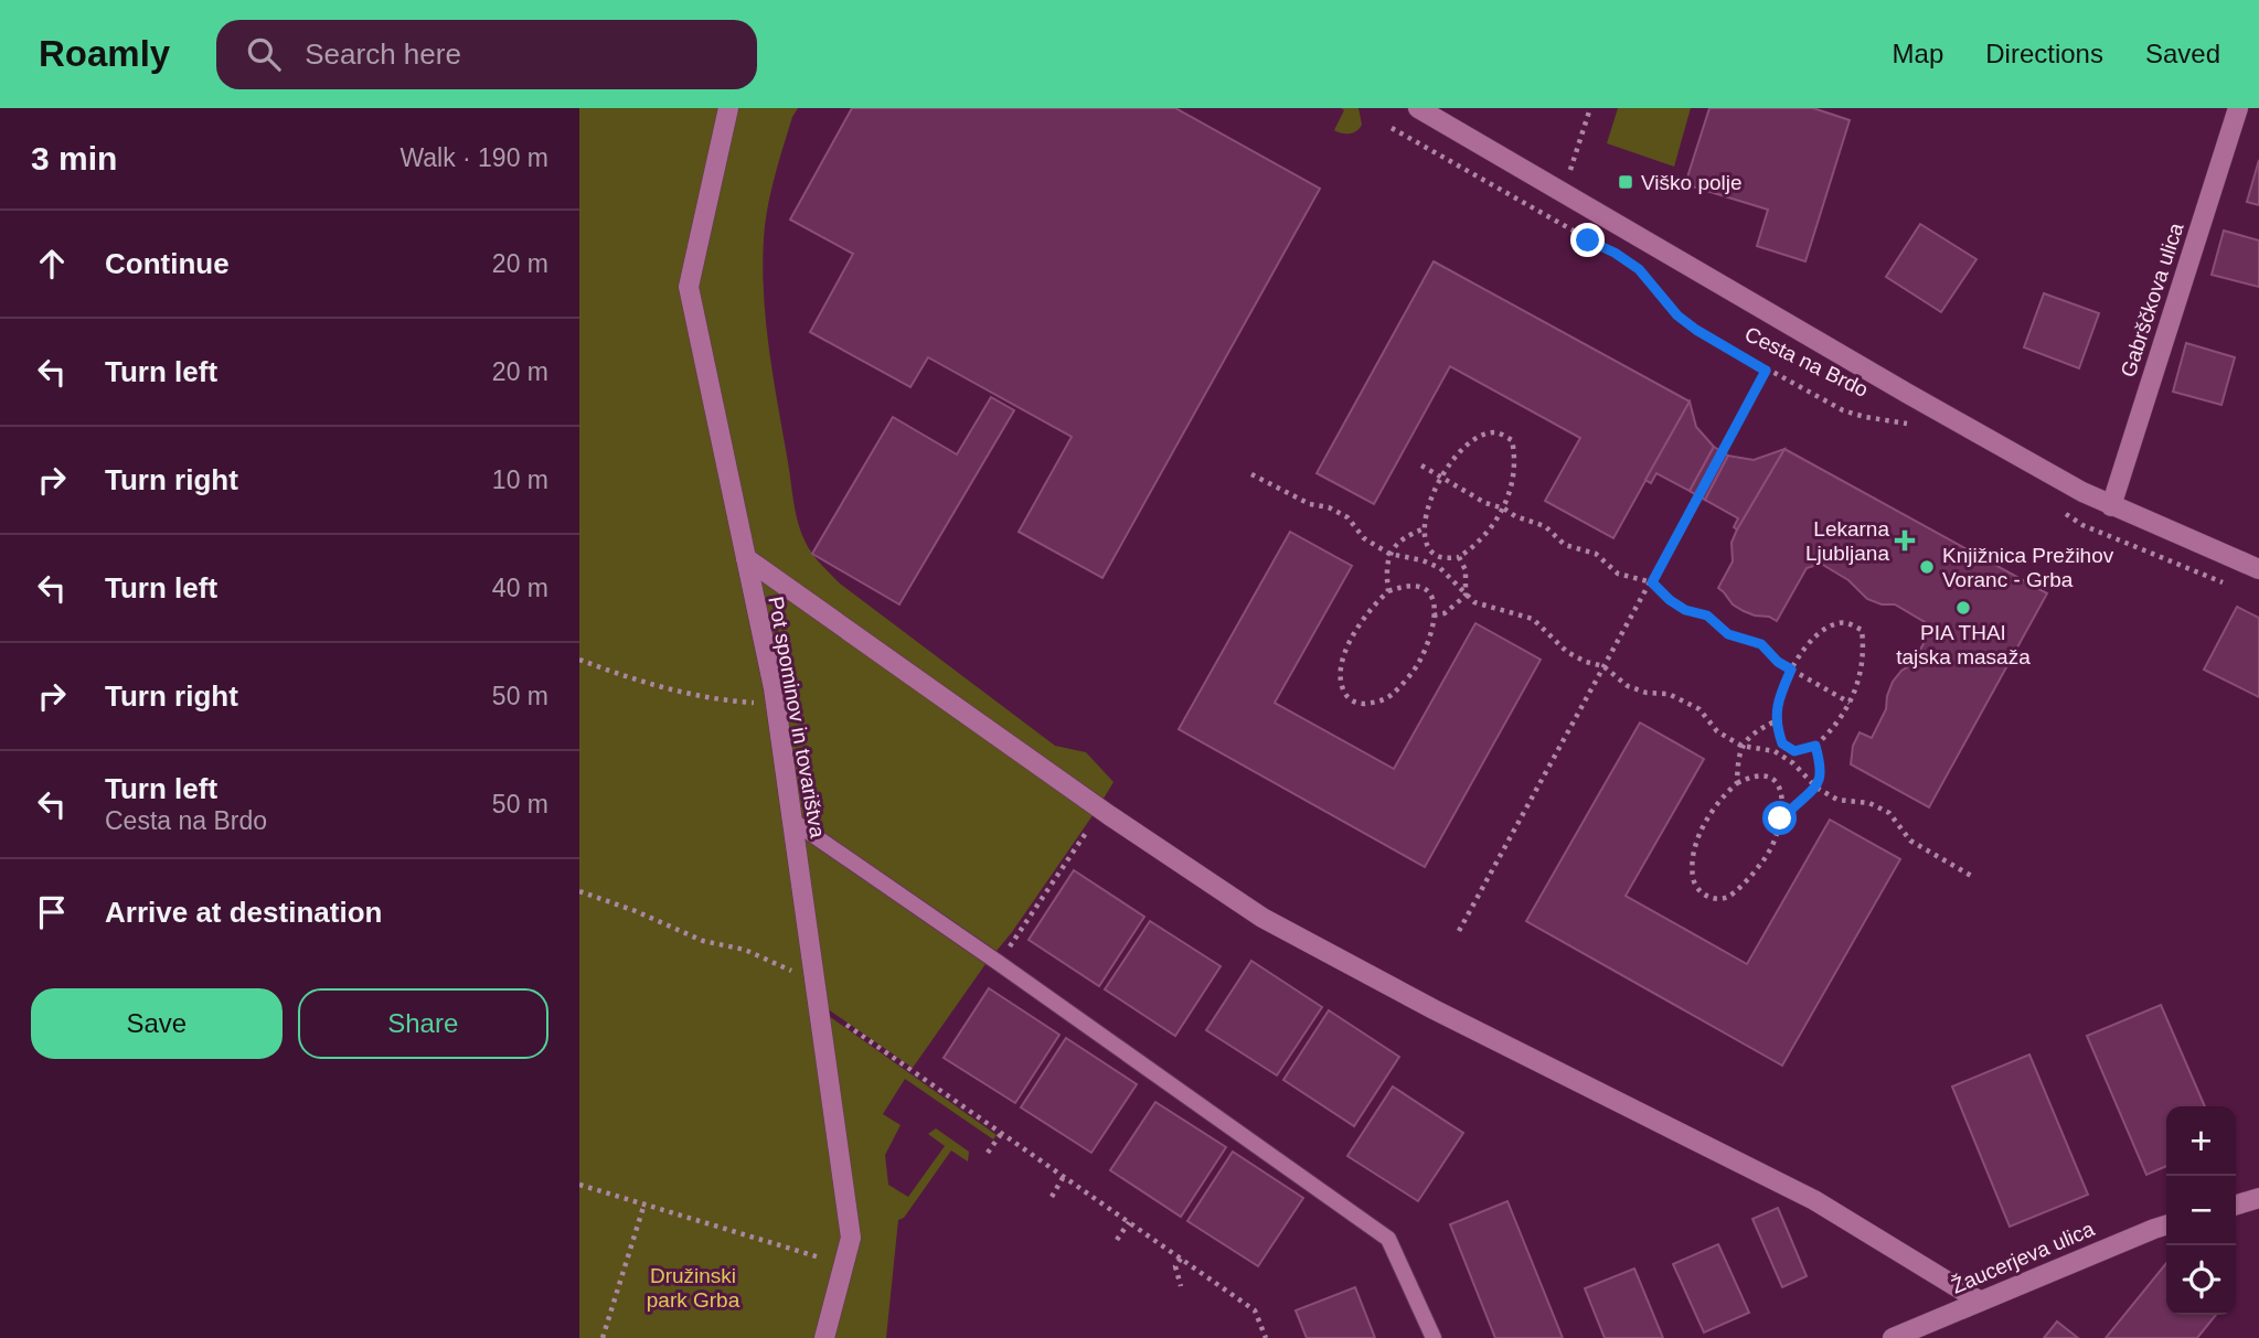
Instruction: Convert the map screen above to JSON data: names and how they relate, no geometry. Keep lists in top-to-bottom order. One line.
{"streets":{"street":["Gabrščkova ulica","Cesta na Brdo","Pot spominov in tovarištva","Žaucerjeva ulica"]},"crossings":[["Gabrščkova ulica","Cesta na Brdo"]],"parks":["Družinski park Grba"],"places":{"transit":["Viško polje"],"health":["Lekarna Ljubljana"],"other":["Knjižnica Prežihov Voranc - Grba","PIA THAI tajska masaža"]},"page":{"header":"Roamly","search":"Search here","nav":["Map","Directions","Saved"],"heading":["3 min","Walk · 190 m"],"list":[["Continue","20 m"],["Turn left","20 m"],["Turn right","10 m"],["Turn left","40 m"],["Turn right","50 m"],["Turn left","Cesta na Brdo","50 m"],"Arrive at destination"],"buttons":["Save","Share"],"map_buttons":["+","−"]}}
